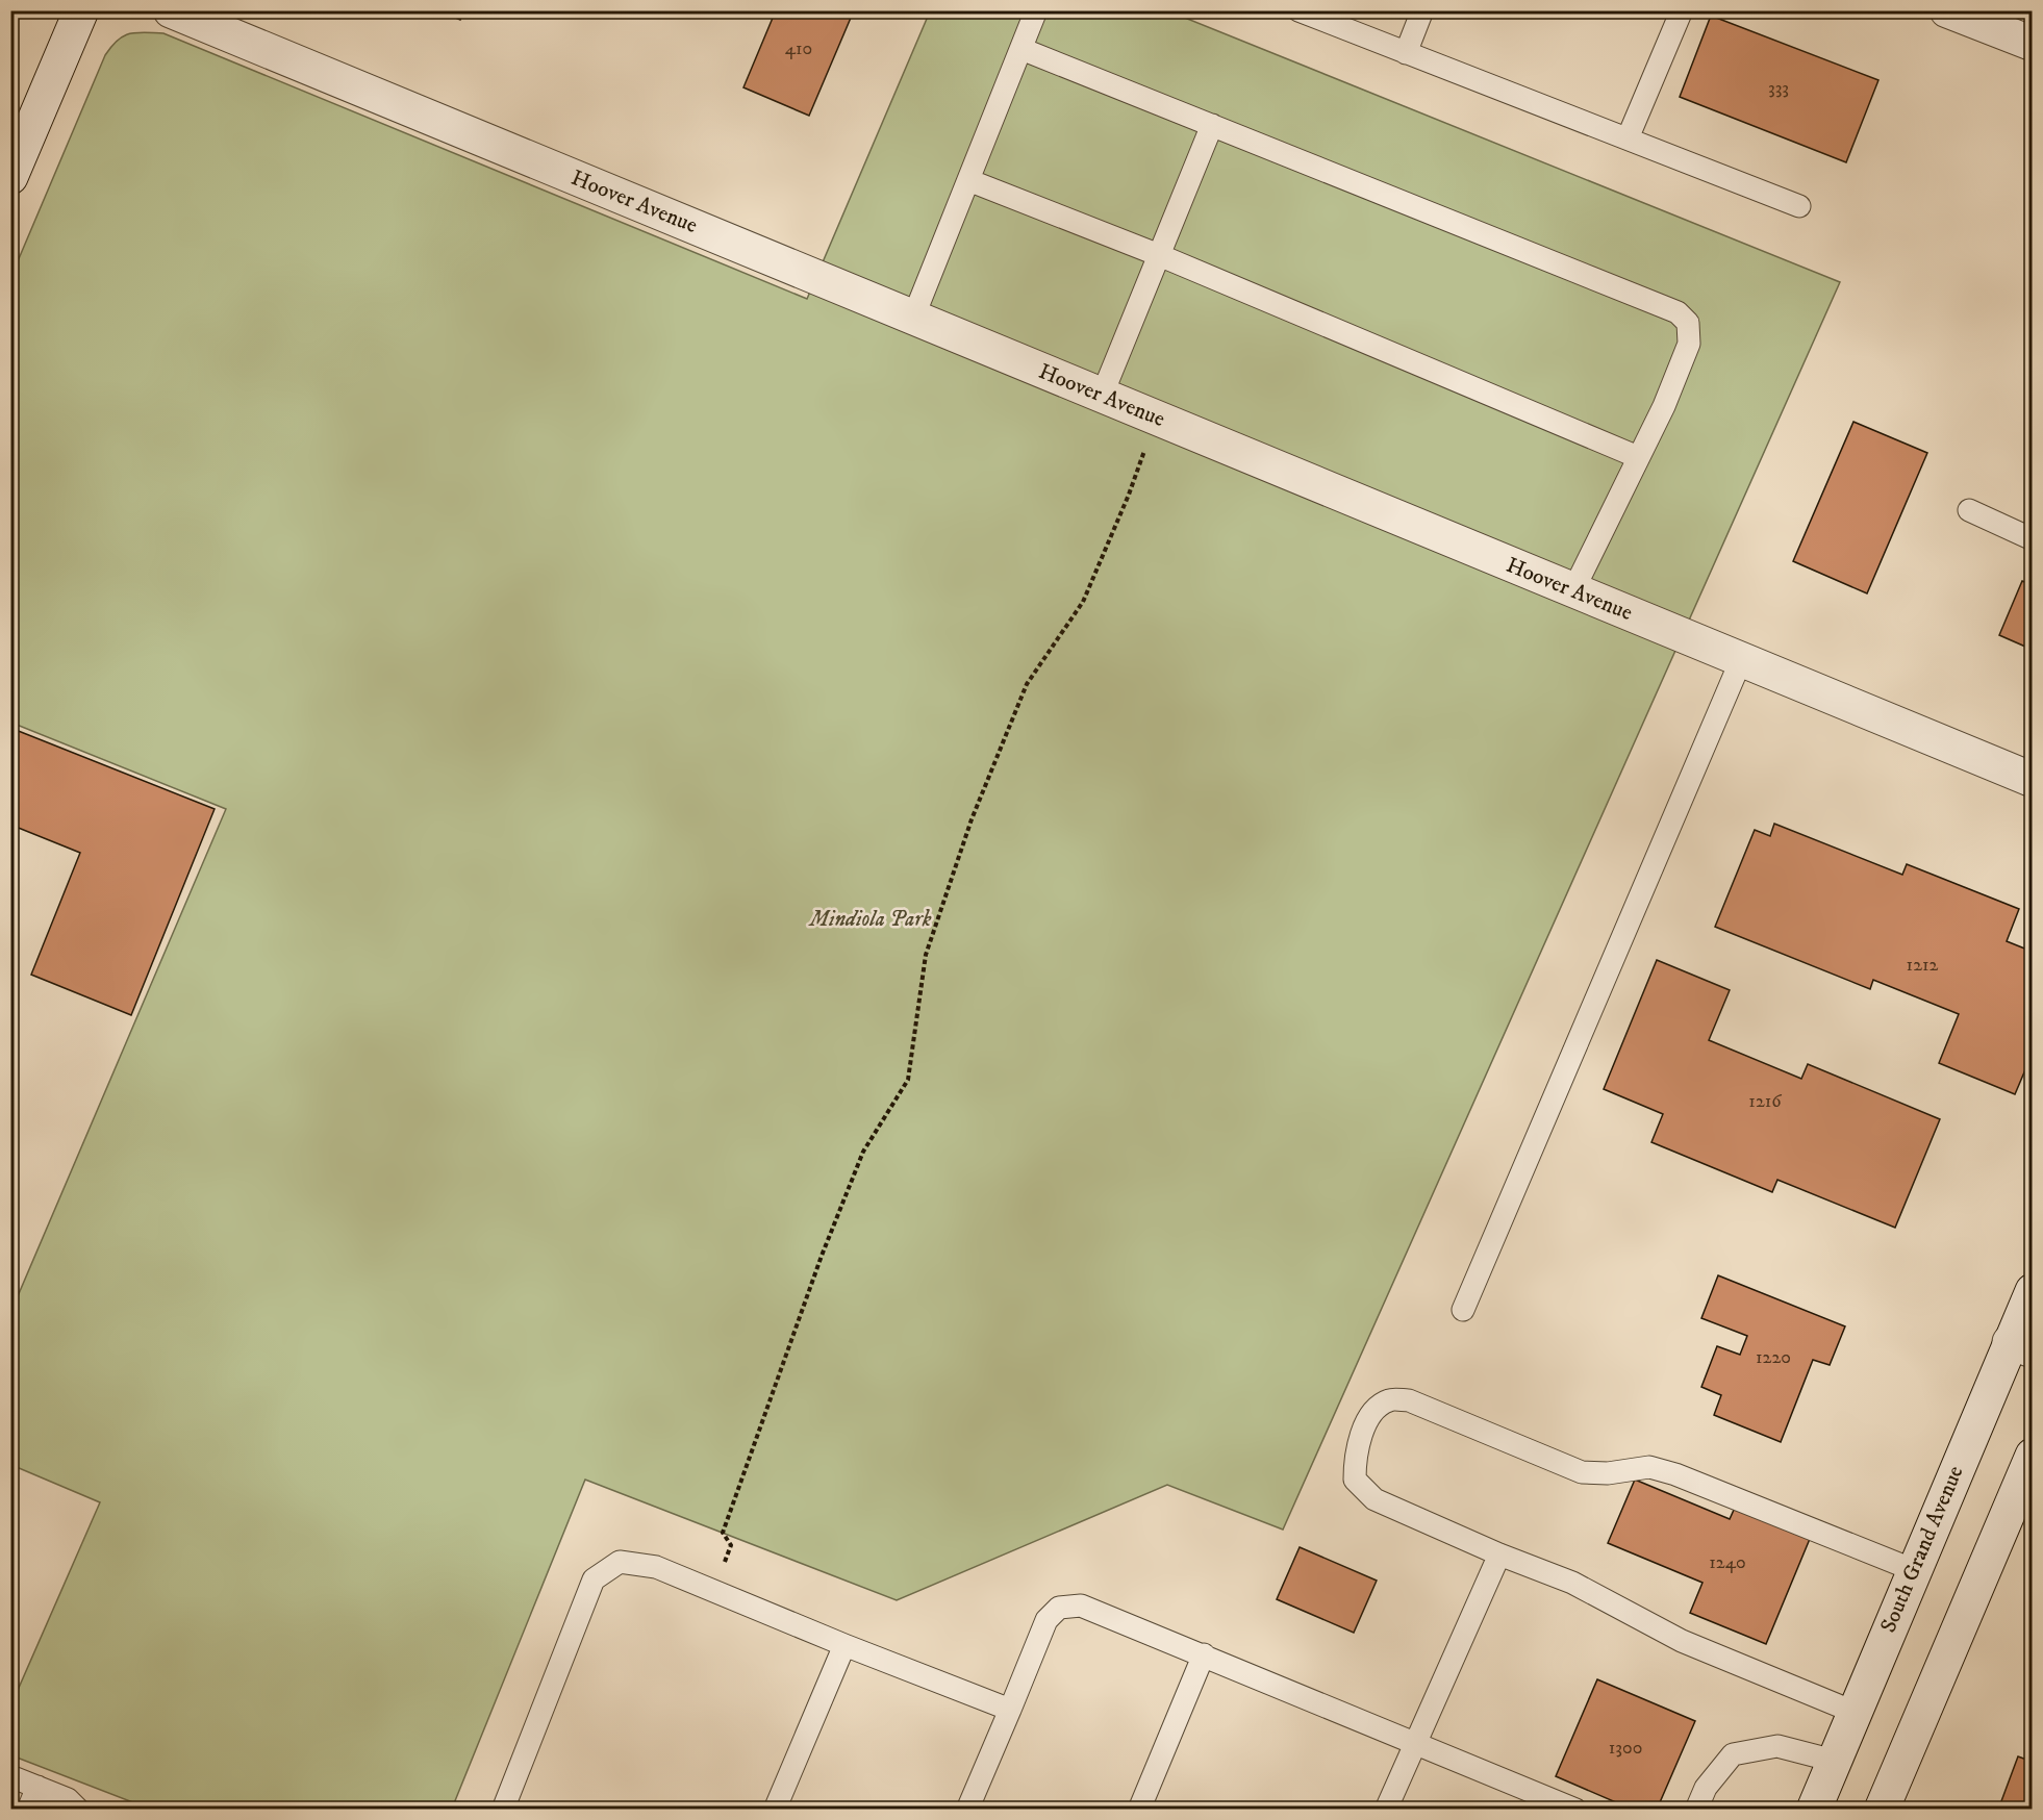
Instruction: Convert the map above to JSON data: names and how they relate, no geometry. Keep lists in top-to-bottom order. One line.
{"streets":{"street":["Hoover Avenue","South Grand Avenue"]},"parks":["Mindiola Park"],"house_numbers":["410","333","1212","1216","1220","1240","1300"]}
